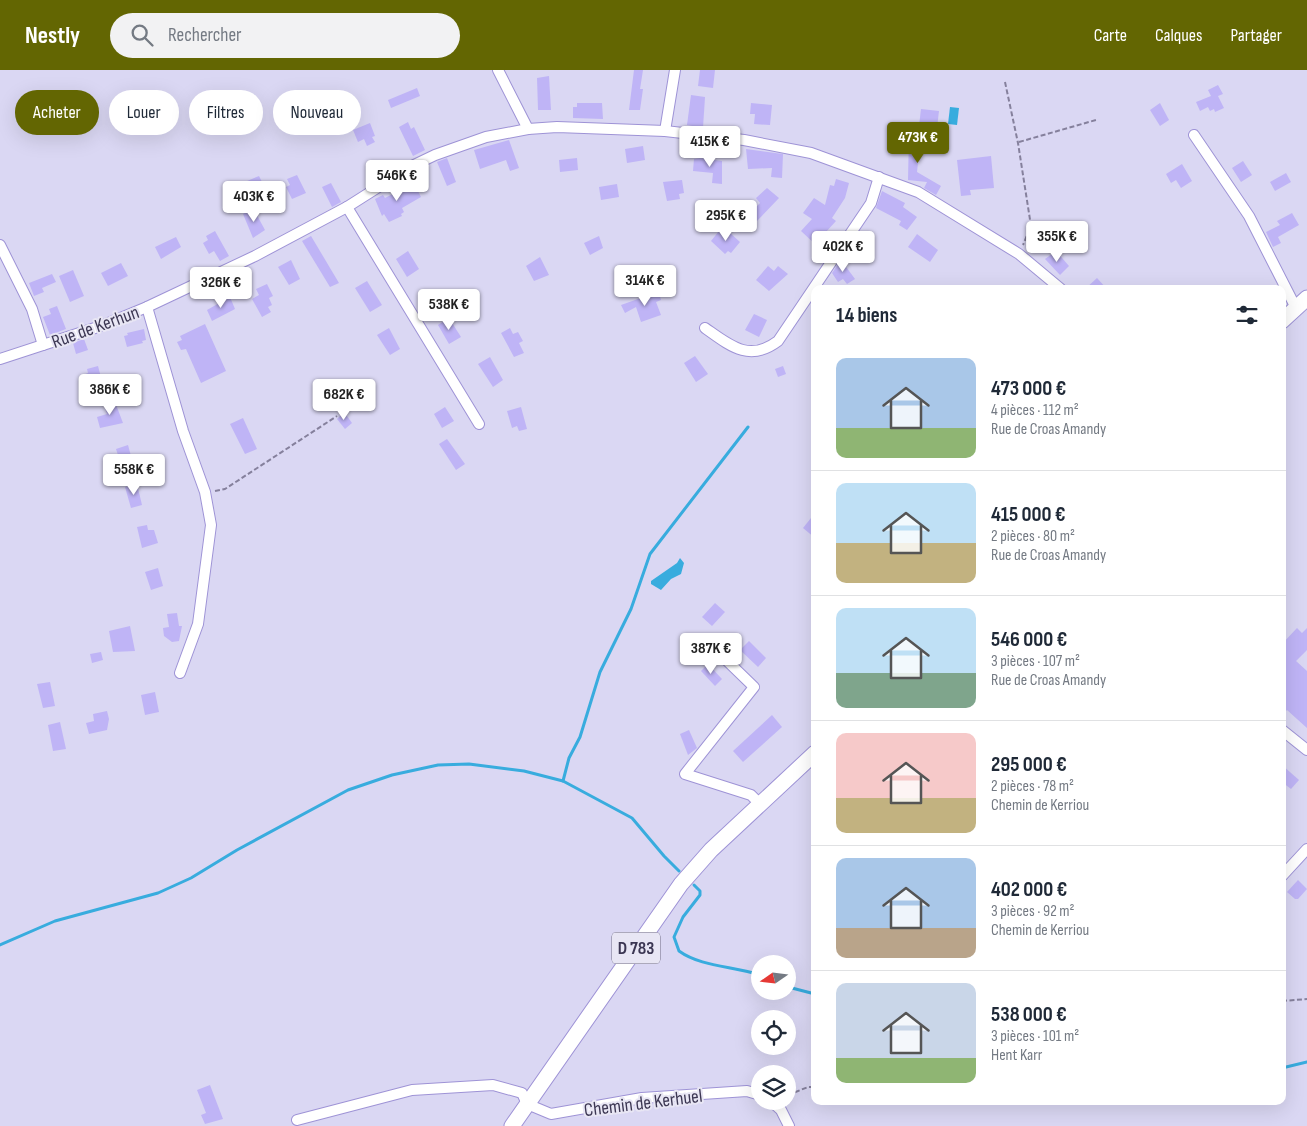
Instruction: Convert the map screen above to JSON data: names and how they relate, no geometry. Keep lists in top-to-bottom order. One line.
{"streets":{"main road":["D 783"],"street":["Rue de Kerhun","Chemin de Kerhuel"]},"crossings":[["D 783","Chemin de Kerhuel"]],"north":"left","page":{"header":"Nestly","search":"Rechercher","nav":["Carte","Calques","Partager"],"chip":["Acheter","Louer","Filtres","Nouveau"],"price":["473K €","415K €","546K €","403K €","295K €","355K €","402K €","314K €","326K €","538K €","386K €","682K €","558K €","387K €"],"heading":"14 biens","list":[{"name":"473 000 €","note":"4 pièces · 112 m² · Rue de Croas Amandy"},{"name":"415 000 €","note":"2 pièces · 80 m² · Rue de Croas Amandy"},{"name":"546 000 €","note":"3 pièces · 107 m² · Rue de Croas Amandy"},{"name":"295 000 €","note":"2 pièces · 78 m² · Chemin de Kerriou"},{"name":"402 000 €","note":"3 pièces · 92 m² · Chemin de Kerriou"},{"name":"538 000 €","note":"3 pièces · 101 m² · Hent Karr"}]}}
